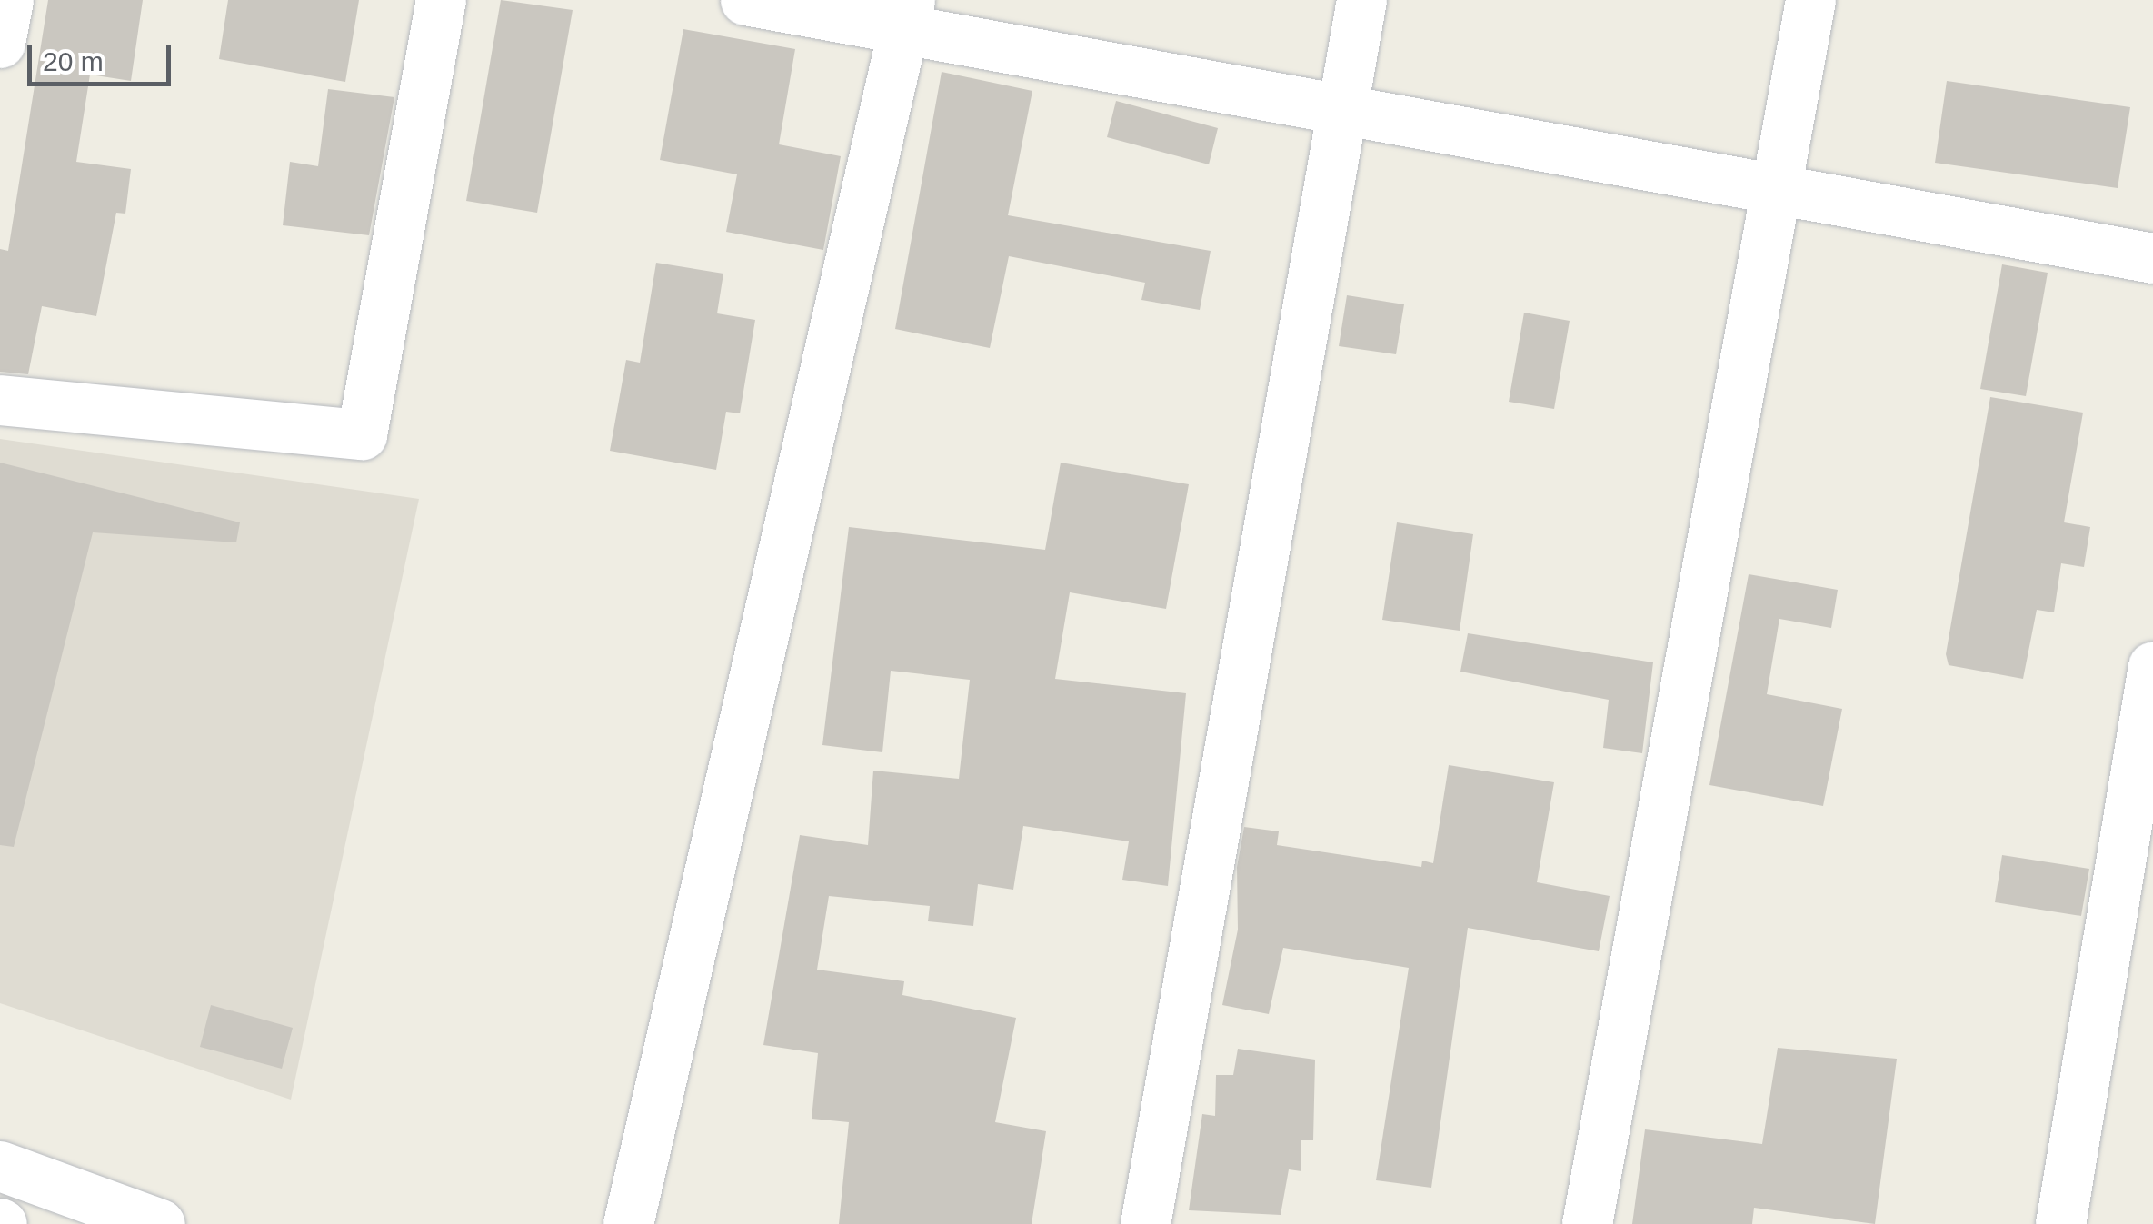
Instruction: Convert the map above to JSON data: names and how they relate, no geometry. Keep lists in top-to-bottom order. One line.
{"scale_bar":"20 m"}
